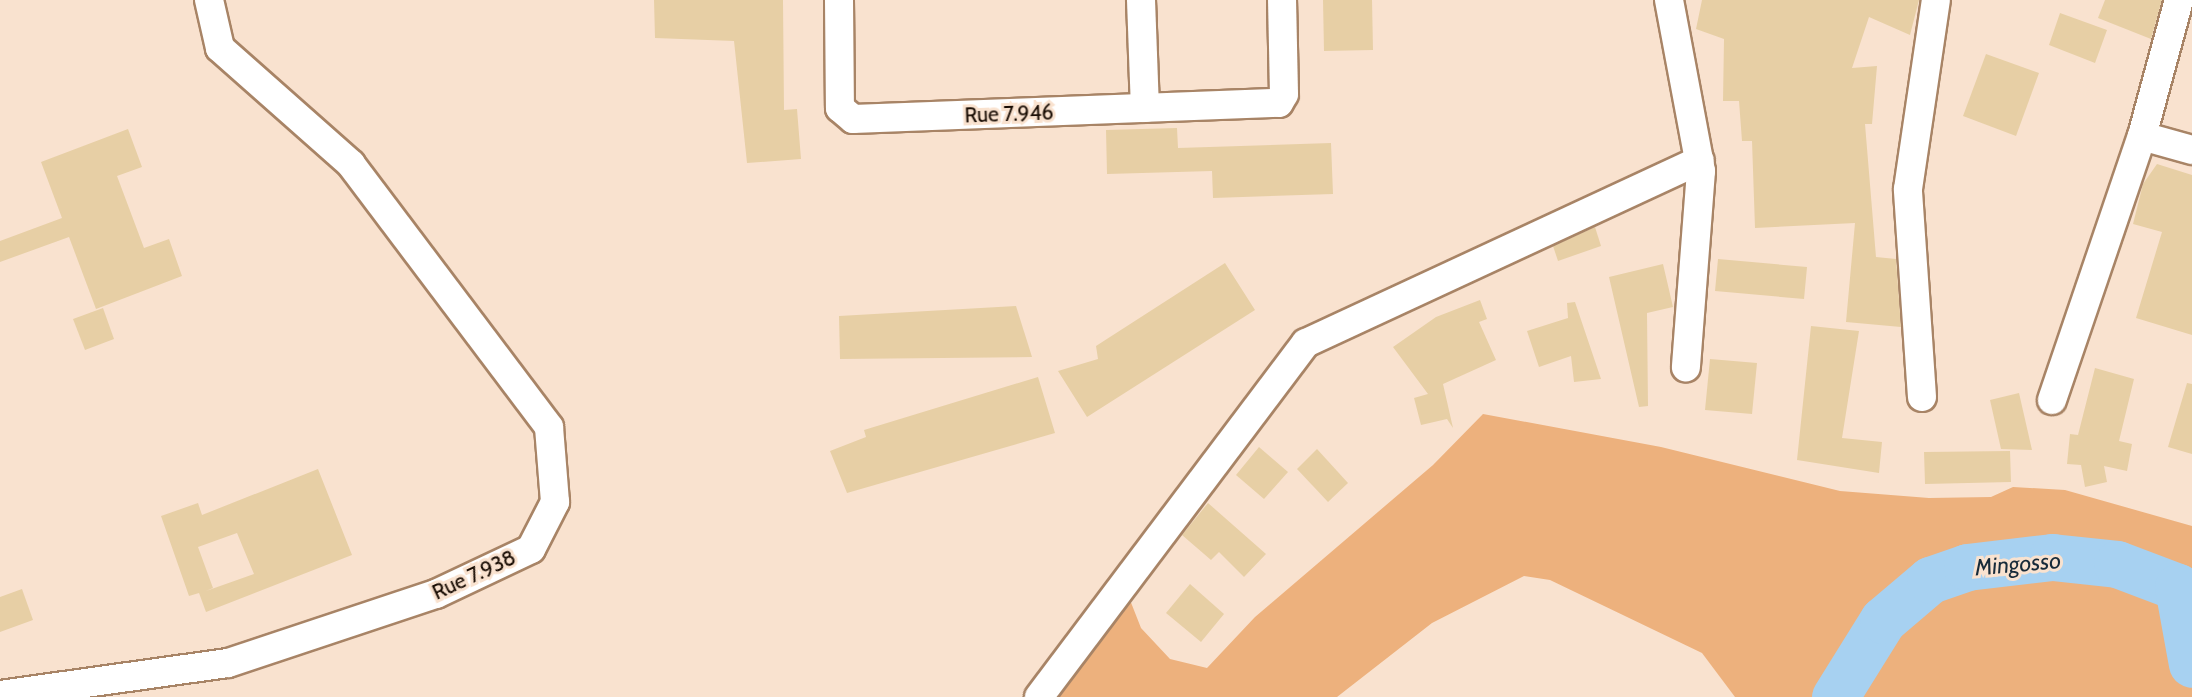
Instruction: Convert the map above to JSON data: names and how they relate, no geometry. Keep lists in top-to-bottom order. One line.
{"streets":{"street":["Rue 7.946","Rue 7.938"]},"water":["Mingosso"]}
